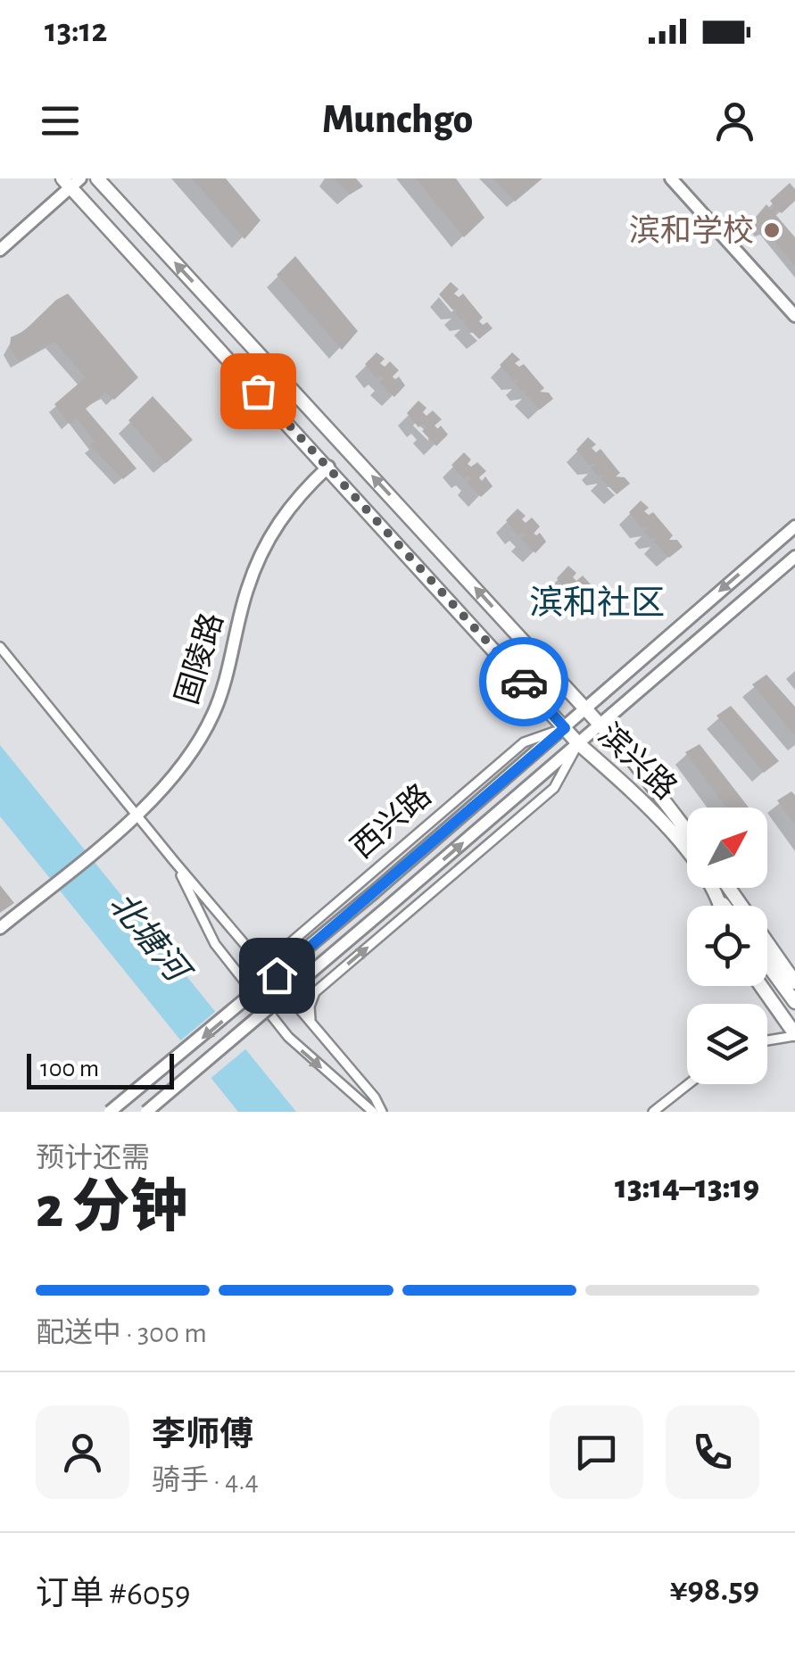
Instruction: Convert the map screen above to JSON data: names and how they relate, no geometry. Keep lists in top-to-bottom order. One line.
{"streets":{"main road":["固陵路","滨兴路","西兴路"]},"crossings":[["固陵路","滨兴路"],["滨兴路","西兴路"]],"districts":["滨和社区"],"water":["北塘河"],"places":["滨和学校"],"scale_bar":"100 m","north":"top right","page":{"status":"13:12","header":"Munchgo","scale":"100 m","heading":["2 分钟","预计还需","13:14–13:19"],"panel":["李师傅","骑手 · 4.4","订单 #6059","¥98.59"],"bar":"配送中 · 300 m"}}
